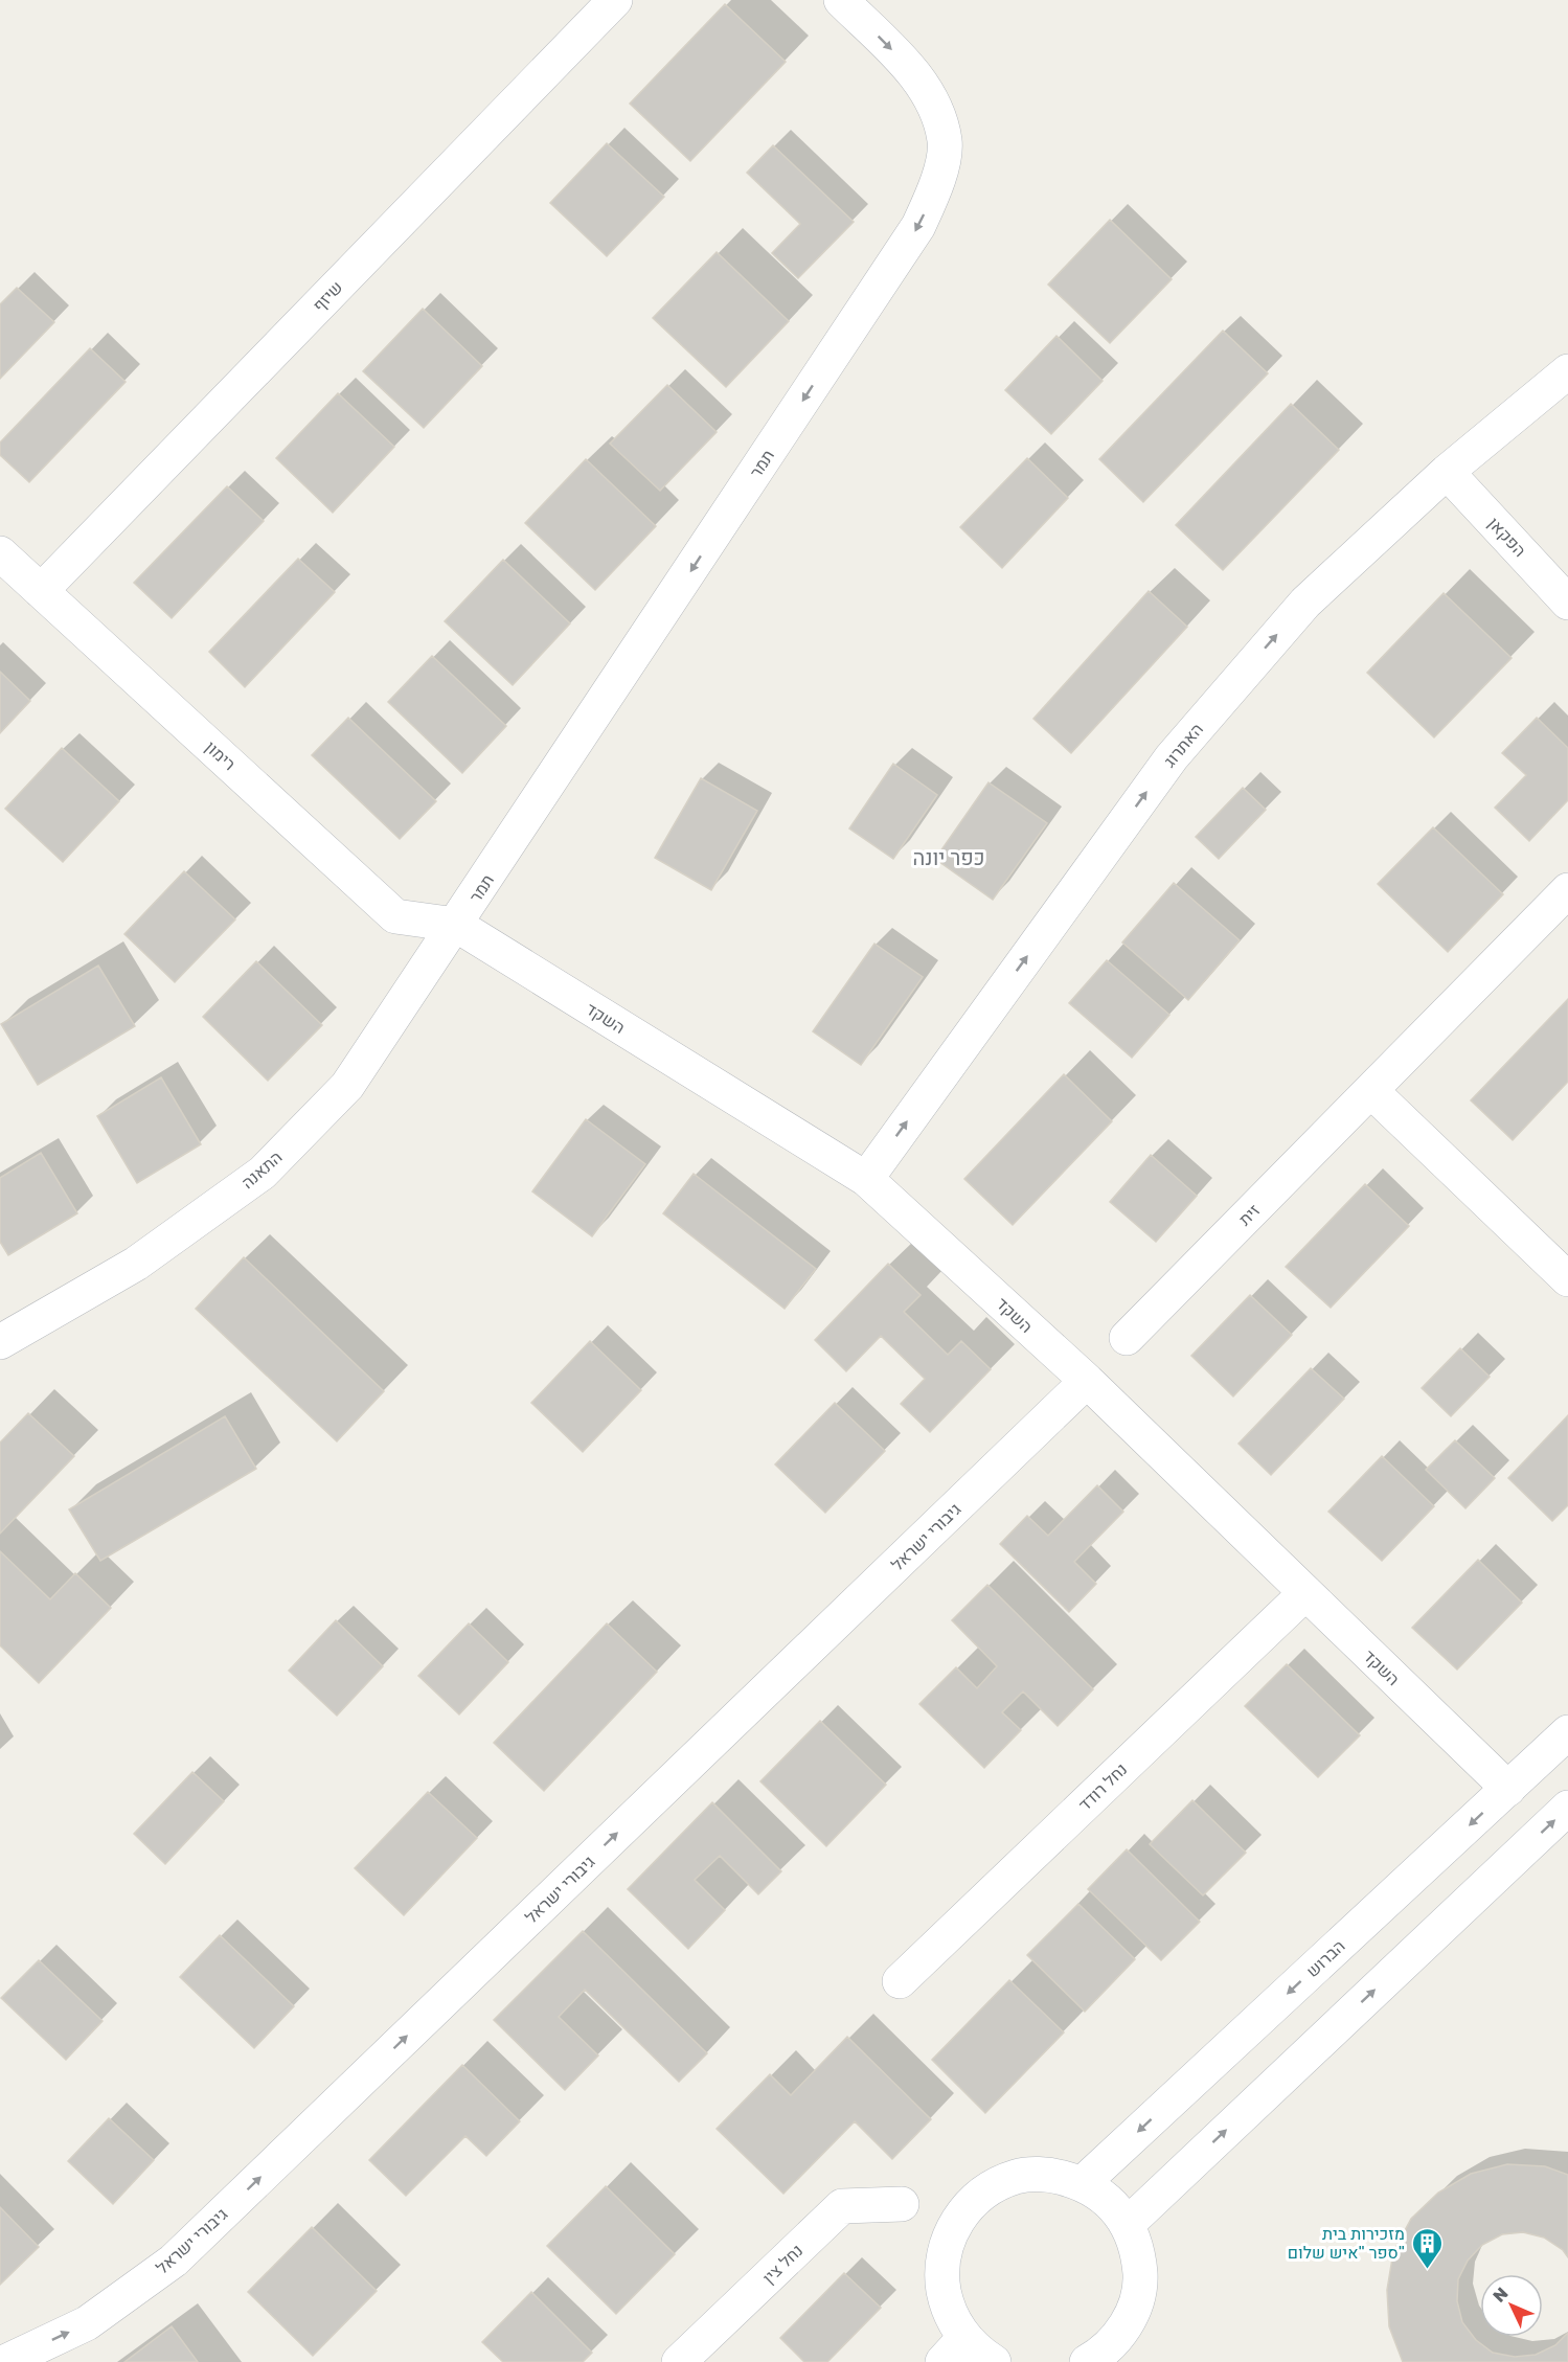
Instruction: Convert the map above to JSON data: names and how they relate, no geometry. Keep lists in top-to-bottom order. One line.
{"streets":{"street":["שיזף","תמר","הפקאן","האתרוג","רימון","השקד","התאנה","זית","גיבורי ישראל","נחל רודד","הברוש","נחל צין"]},"crossings":[["שיזף","רימון"],["תמר","רימון"],["תמר","השקד"],["תמר","התאנה"],["הפקאן","האתרוג"],["האתרוג","השקד"],["רימון","השקד"],["רימון","התאנה"],["השקד","התאנה"],["השקד","גיבורי ישראל"],["השקד","נחל רודד"],["השקד","הברוש"]],"one_way":["תמר","האתרוג","גיבורי ישראל"],"districts":["כפר יונה"],"places":{"building":["מזכירות בית ספר \"איש שלום\""]},"north":"top left"}
